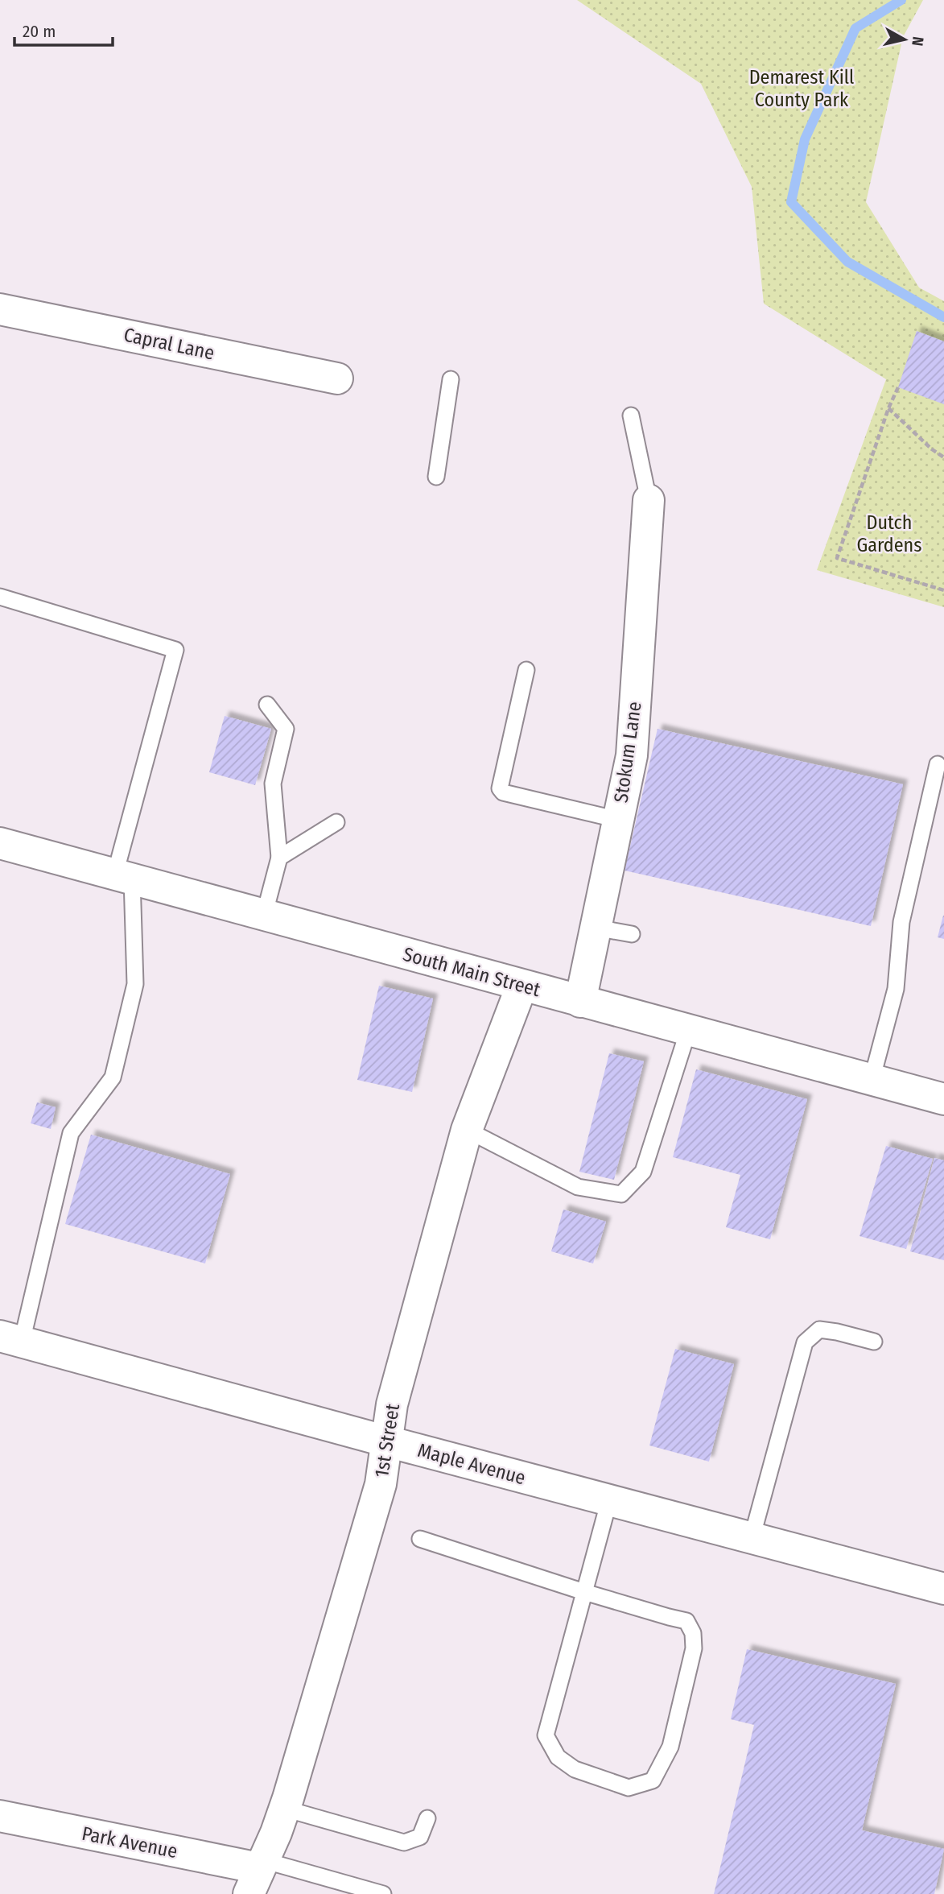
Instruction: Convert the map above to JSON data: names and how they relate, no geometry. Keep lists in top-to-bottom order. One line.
{"streets":{"street":["Capral Lane","Stokum Lane","South Main Street","1st Street","Maple Avenue","Park Avenue"]},"crossings":[["Stokum Lane","South Main Street"],["South Main Street","1st Street"],["1st Street","Maple Avenue"],["1st Street","Park Avenue"]],"parks":["Demarest Kill County Park","Dutch Gardens"],"scale_bar":"20 m","north":"right"}
